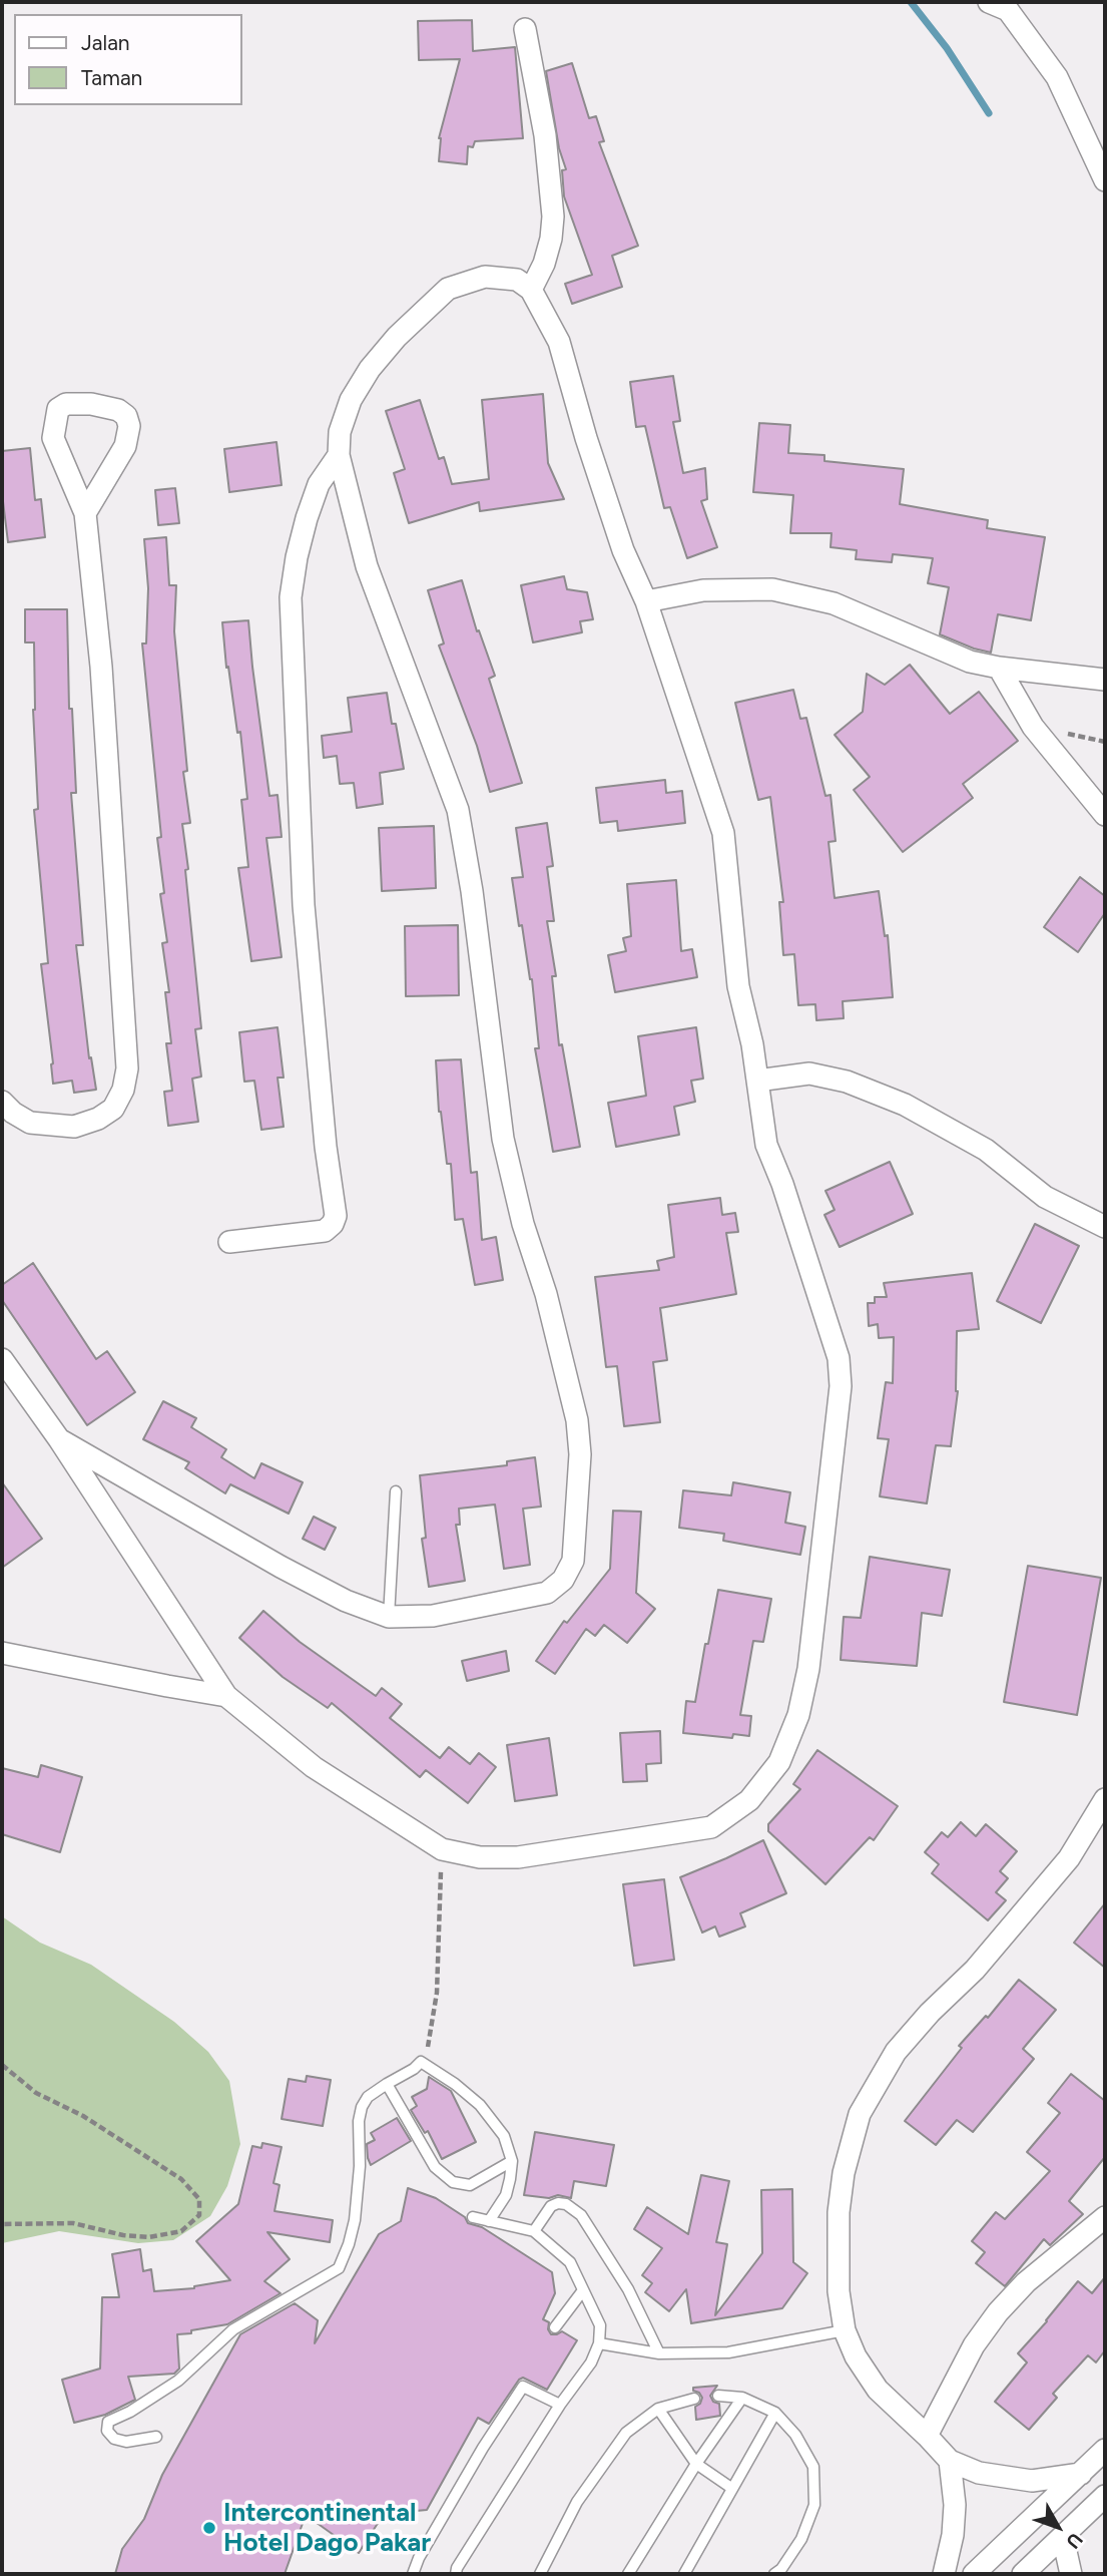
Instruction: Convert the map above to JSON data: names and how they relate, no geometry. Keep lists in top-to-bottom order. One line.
{"places":["Intercontinental Hotel Dago Pakar"],"legend":["Jalan","Taman"],"north":"bottom right"}
